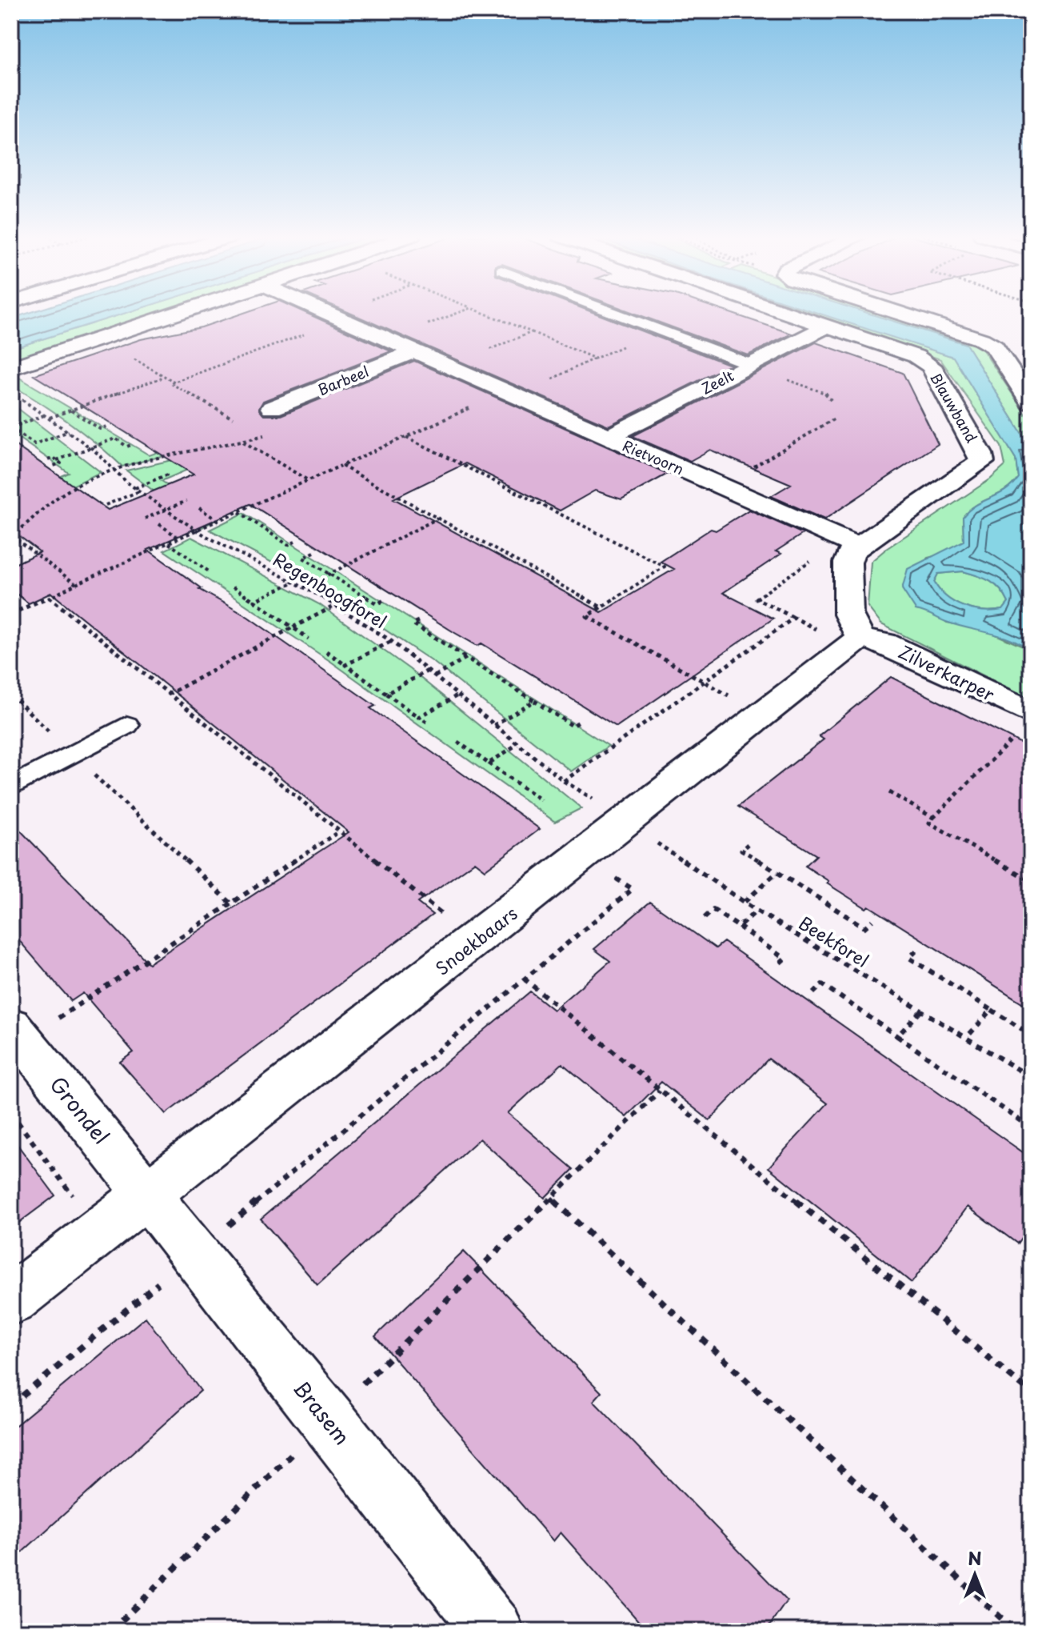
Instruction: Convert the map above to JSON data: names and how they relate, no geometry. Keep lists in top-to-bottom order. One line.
{"streets":{"street":["Barbeel","Zeelt","Blauwband","Rietvoorn","Zilverkarper","Snoekbaars","Grondel","Brasem"],"path":["Regenboogforel","Beekforel"]},"crossings":[["Barbeel","Rietvoorn"],["Zeelt","Blauwband"],["Zeelt","Rietvoorn"],["Blauwband","Rietvoorn"],["Regenboogforel","Snoekbaars"],["Regenboogforel","Beekforel"],["Zilverkarper","Snoekbaars"],["Snoekbaars","Beekforel"],["Snoekbaars","Grondel"],["Snoekbaars","Brasem"],["Grondel","Brasem"]],"north":"top"}
